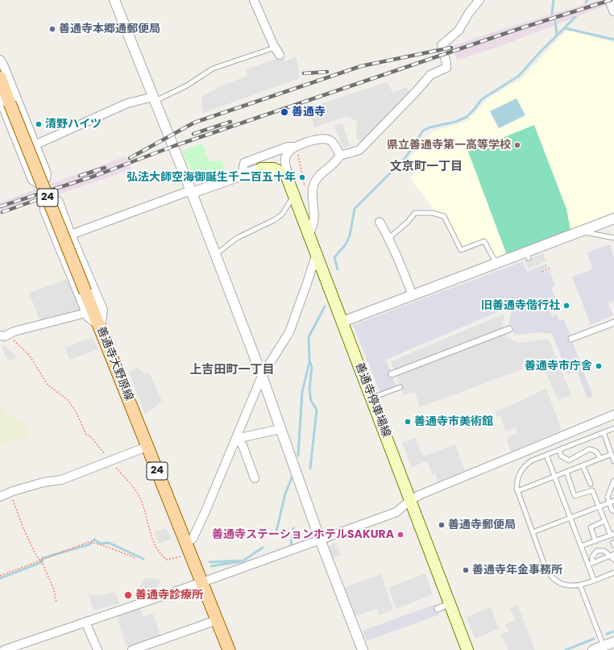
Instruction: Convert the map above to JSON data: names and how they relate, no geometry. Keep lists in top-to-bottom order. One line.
{"streets":{"main road":["24","善通寺大野原線","善通寺停車場線"]},"districts":["文京町一丁目","上吉田町一丁目"],"places":["善通寺本郷通郵便局","善通寺","清野ハイツ","県立善通寺第一高等学校","弘法大師空海御誕生千二百五十年","旧善通寺偕行社","善通寺市庁舎","善通寺市美術館","善通寺郵便局","善通寺ステーションホテルSAKURA","善通寺年金事務所","善通寺診療所"]}
